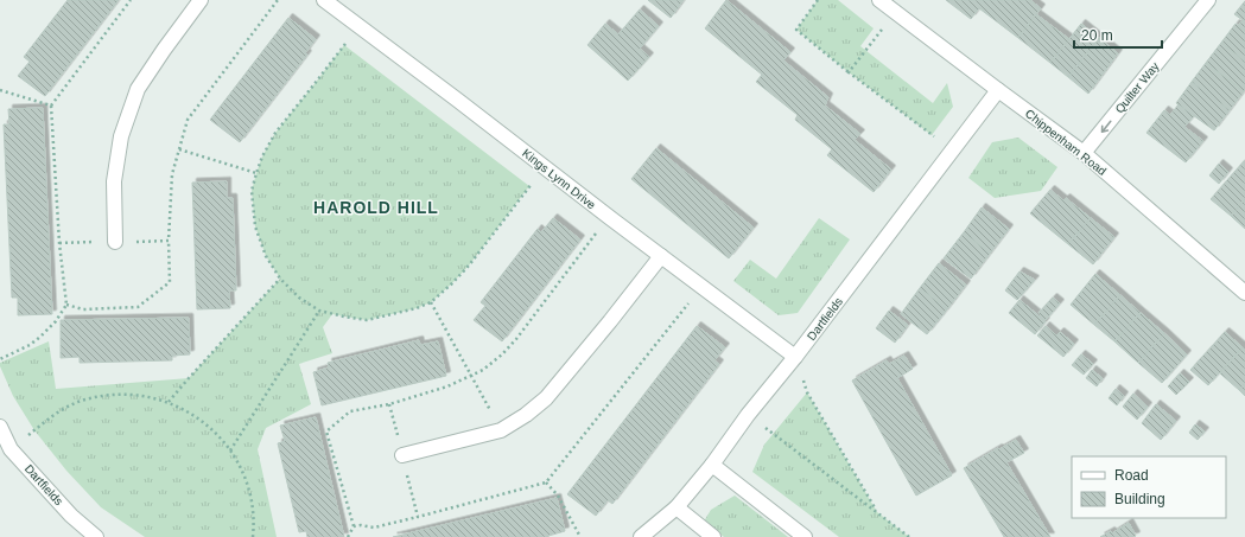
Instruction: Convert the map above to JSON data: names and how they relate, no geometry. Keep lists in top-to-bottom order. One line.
{"streets":{"street":["Quilter Way","Chippenham Road","Kings Lynn Drive","Dartfields"]},"crossings":[["Quilter Way","Chippenham Road"],["Chippenham Road","Dartfields"],["Kings Lynn Drive","Dartfields"]],"one_way":["Quilter Way"],"districts":["HAROLD HILL"],"legend":["Road","Building"],"scale_bar":"20 m"}
